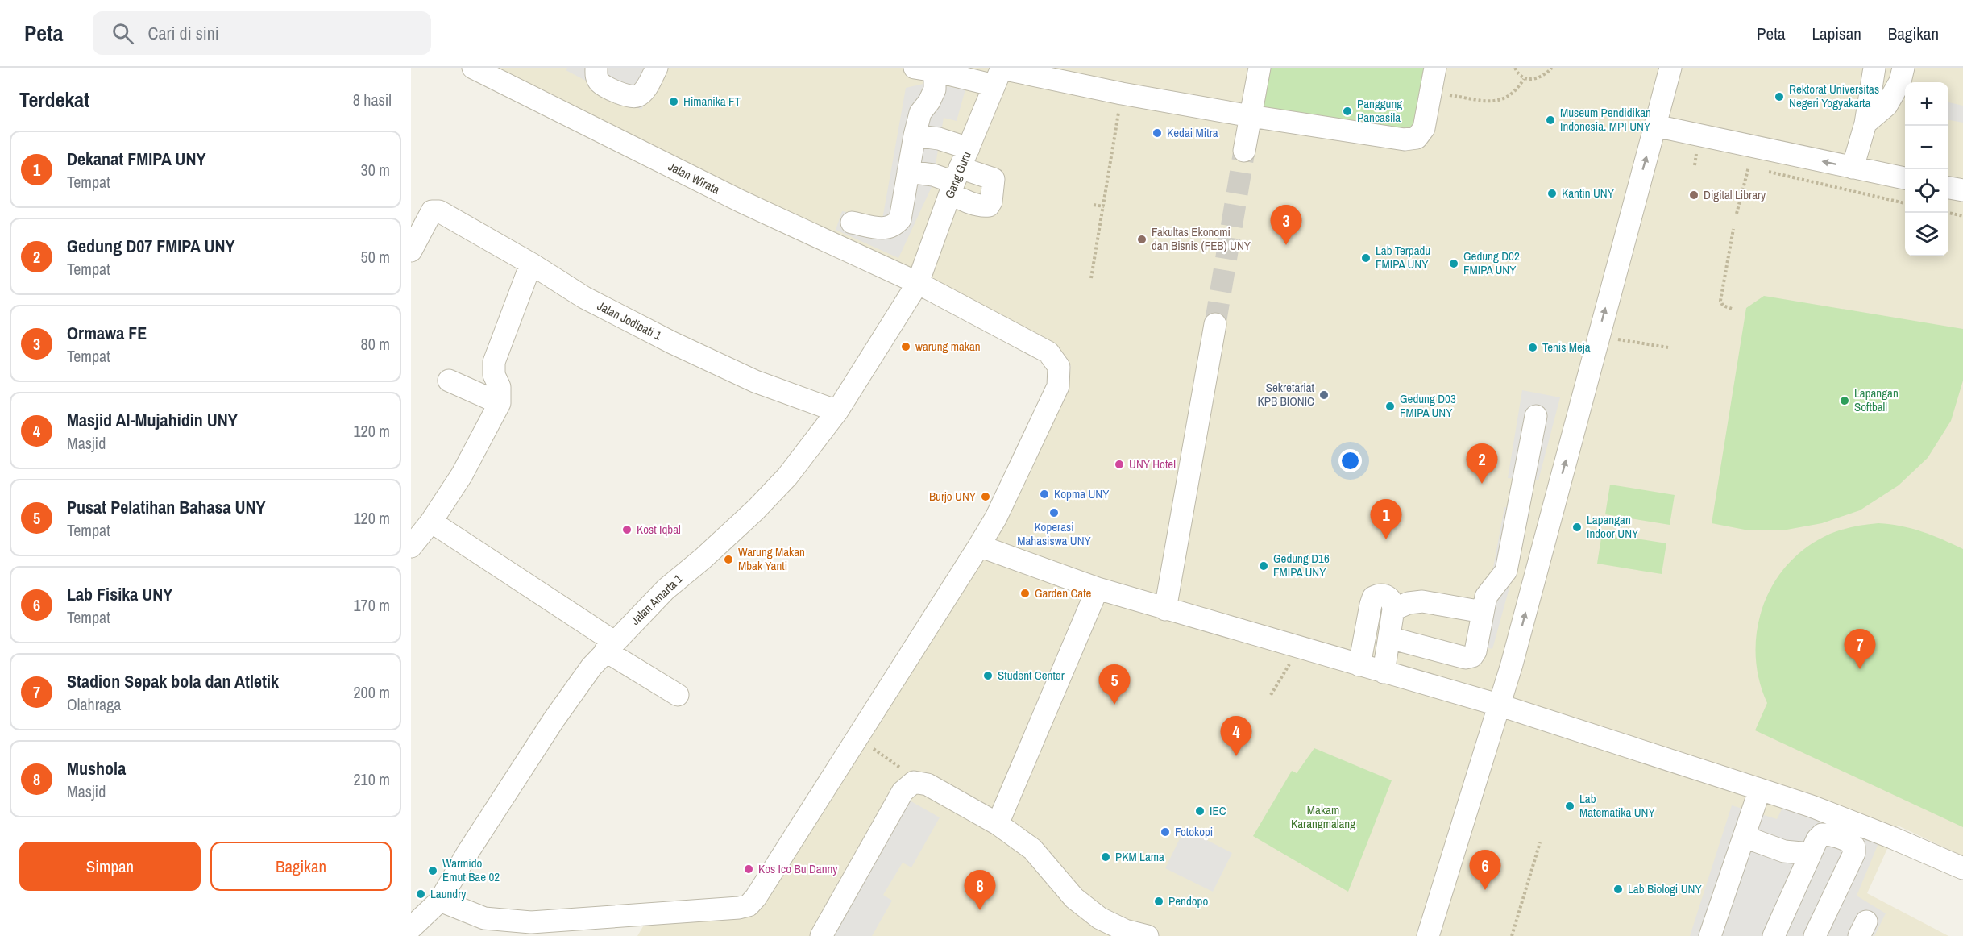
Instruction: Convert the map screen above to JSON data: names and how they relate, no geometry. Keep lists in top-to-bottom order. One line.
{"streets":{"street":["Gang Guru","Jalan Wirata","Jalan Jodipati 1","Jalan Amarta 1"]},"crossings":[["Gang Guru","Jalan Wirata"],["Gang Guru","Jalan Amarta 1"],["Jalan Wirata","Jalan Amarta 1"],["Jalan Jodipati 1","Jalan Amarta 1"]],"parks":["Makam Karangmalang"],"places":["Rektorat Universitas Negeri Yogyakarta","Himanika FT","Panggung Pancasila","Museum Pendidikan Indonesia. MPI UNY","Kedai Mitra","Kantin UNY","Digital Library","Fakultas Ekonomi dan Bisnis (FEB) UNY","Lab Terpadu FMIPA UNY","Gedung D02 FMIPA UNY","warung makan","Tenis Meja","Sekretariat KPB BIONIC","Lapangan Softball","Gedung D03 FMIPA UNY","UNY Hotel","Kopma UNY","Burjo UNY","Koperasi Mahasiswa UNY","Lapangan Indoor UNY","Kost Iqbal","Warung Makan Mbak Yanti","Gedung D16 FMIPA UNY","Garden Cafe","Student Center","Lab Matematika UNY","IEC","Fotokopi","PKM Lama","Kos Ico Bu Danny","Warmido Emut Bae 02","Lab Biologi UNY","Laundry","Pendopo"],"page":{"header":"Peta","search":"Cari di sini","nav":["Peta","Lapisan","Bagikan"],"heading":["Terdekat","8 hasil"],"map_buttons":["+","−"],"list":[{"mark":"1","name":"Dekanat FMIPA UNY","note":"Tempat","value":"30 m"},{"mark":"2","name":"Gedung D07 FMIPA UNY","note":"Tempat","value":"50 m"},{"mark":"3","name":"Ormawa FE","note":"Tempat","value":"80 m"},{"mark":"4","name":"Masjid Al-Mujahidin UNY","note":"Masjid","value":"120 m"},{"mark":"5","name":"Pusat Pelatihan Bahasa UNY","note":"Tempat","value":"120 m"},{"mark":"6","name":"Lab Fisika UNY","note":"Tempat","value":"170 m"},{"mark":"7","name":"Stadion Sepak bola dan Atletik","note":"Olahraga","value":"200 m"},{"mark":"8","name":"Mushola","note":"Masjid","value":"210 m"}],"pins":["3","2","1","7","5","4","6","8"],"buttons":["Simpan","Bagikan"]}}
